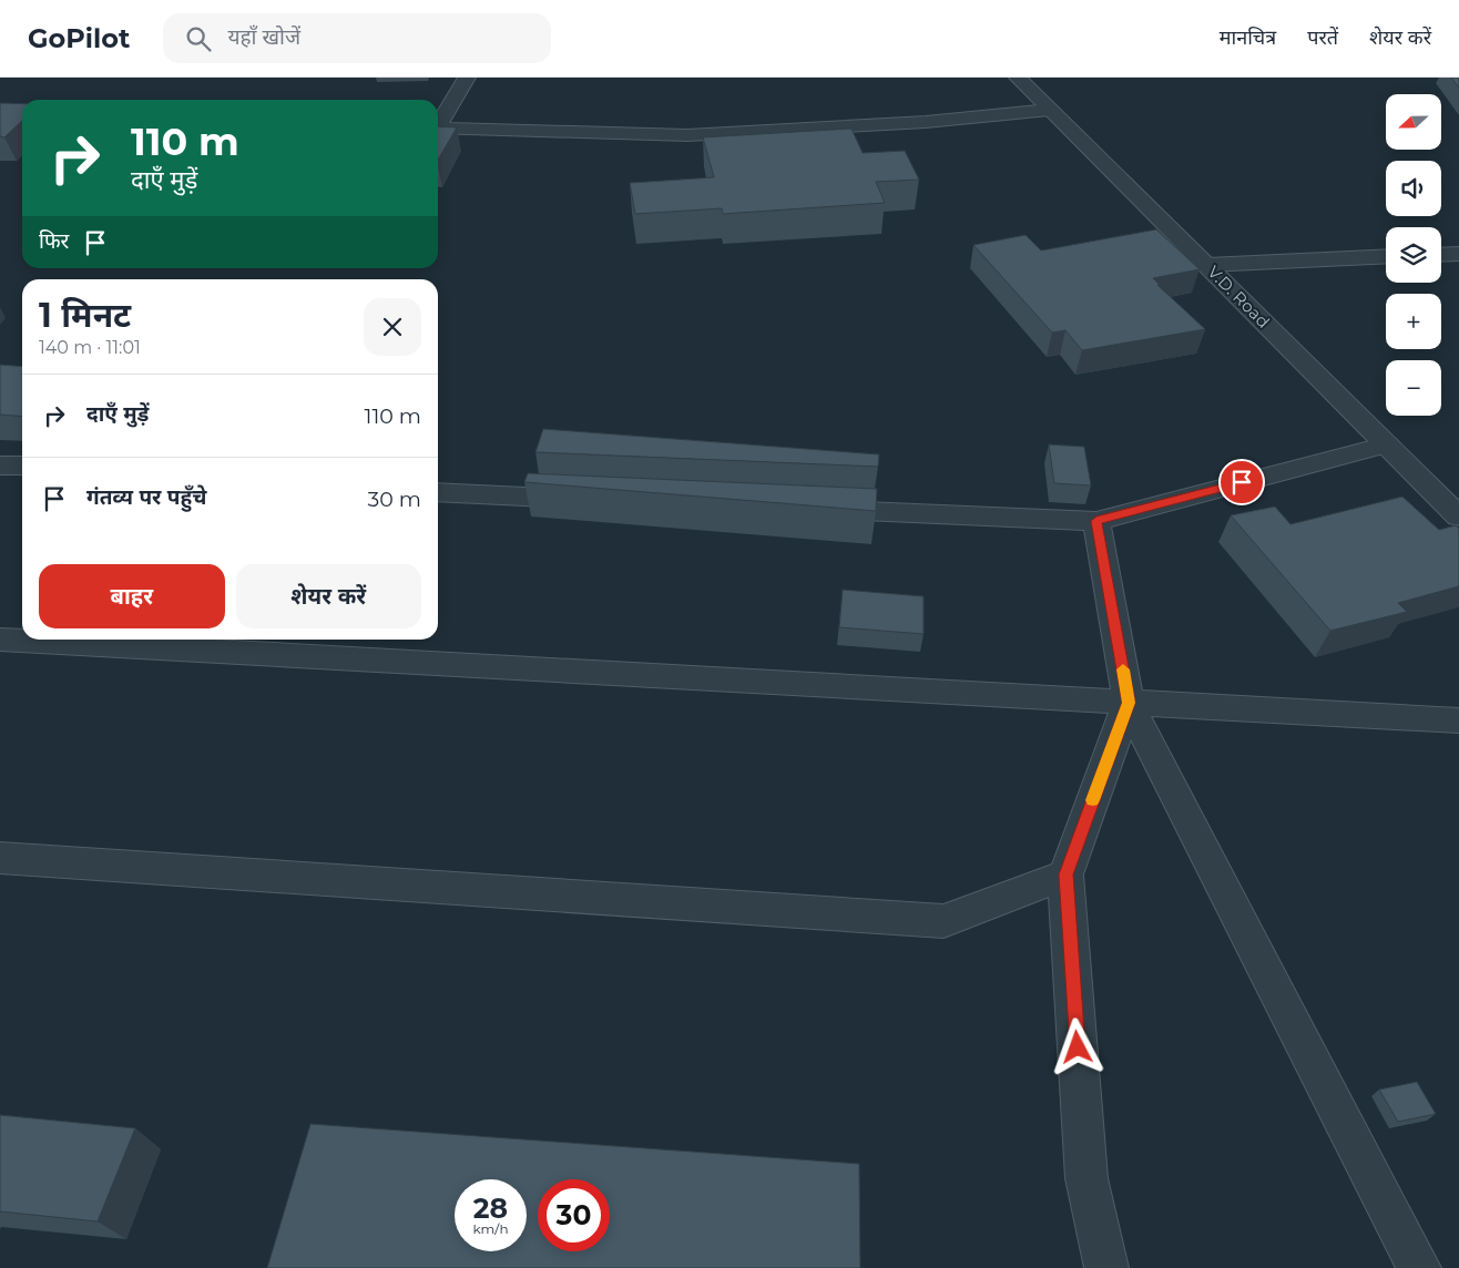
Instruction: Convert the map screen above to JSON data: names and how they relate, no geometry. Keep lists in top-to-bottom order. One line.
{"streets":{"street":["V.D. Road"]},"north":"left","page":{"header":"GoPilot","search":"यहाँ खोजें","nav":["मानचित्र","परतें","शेयर करें"],"map_buttons":["+","−"],"turn":["110 m","दाएँ मुड़ें"],"then":"फिर","heading":["1 मिनट","140 m · 11:01"],"list":[{"name":"दाएँ मुड़ें","value":"110 m"},{"name":"गंतव्य पर पहुँचे","value":"30 m"}],"buttons":["बाहर","शेयर करें"],"speed":"28 km/h","limit":"30"}}
